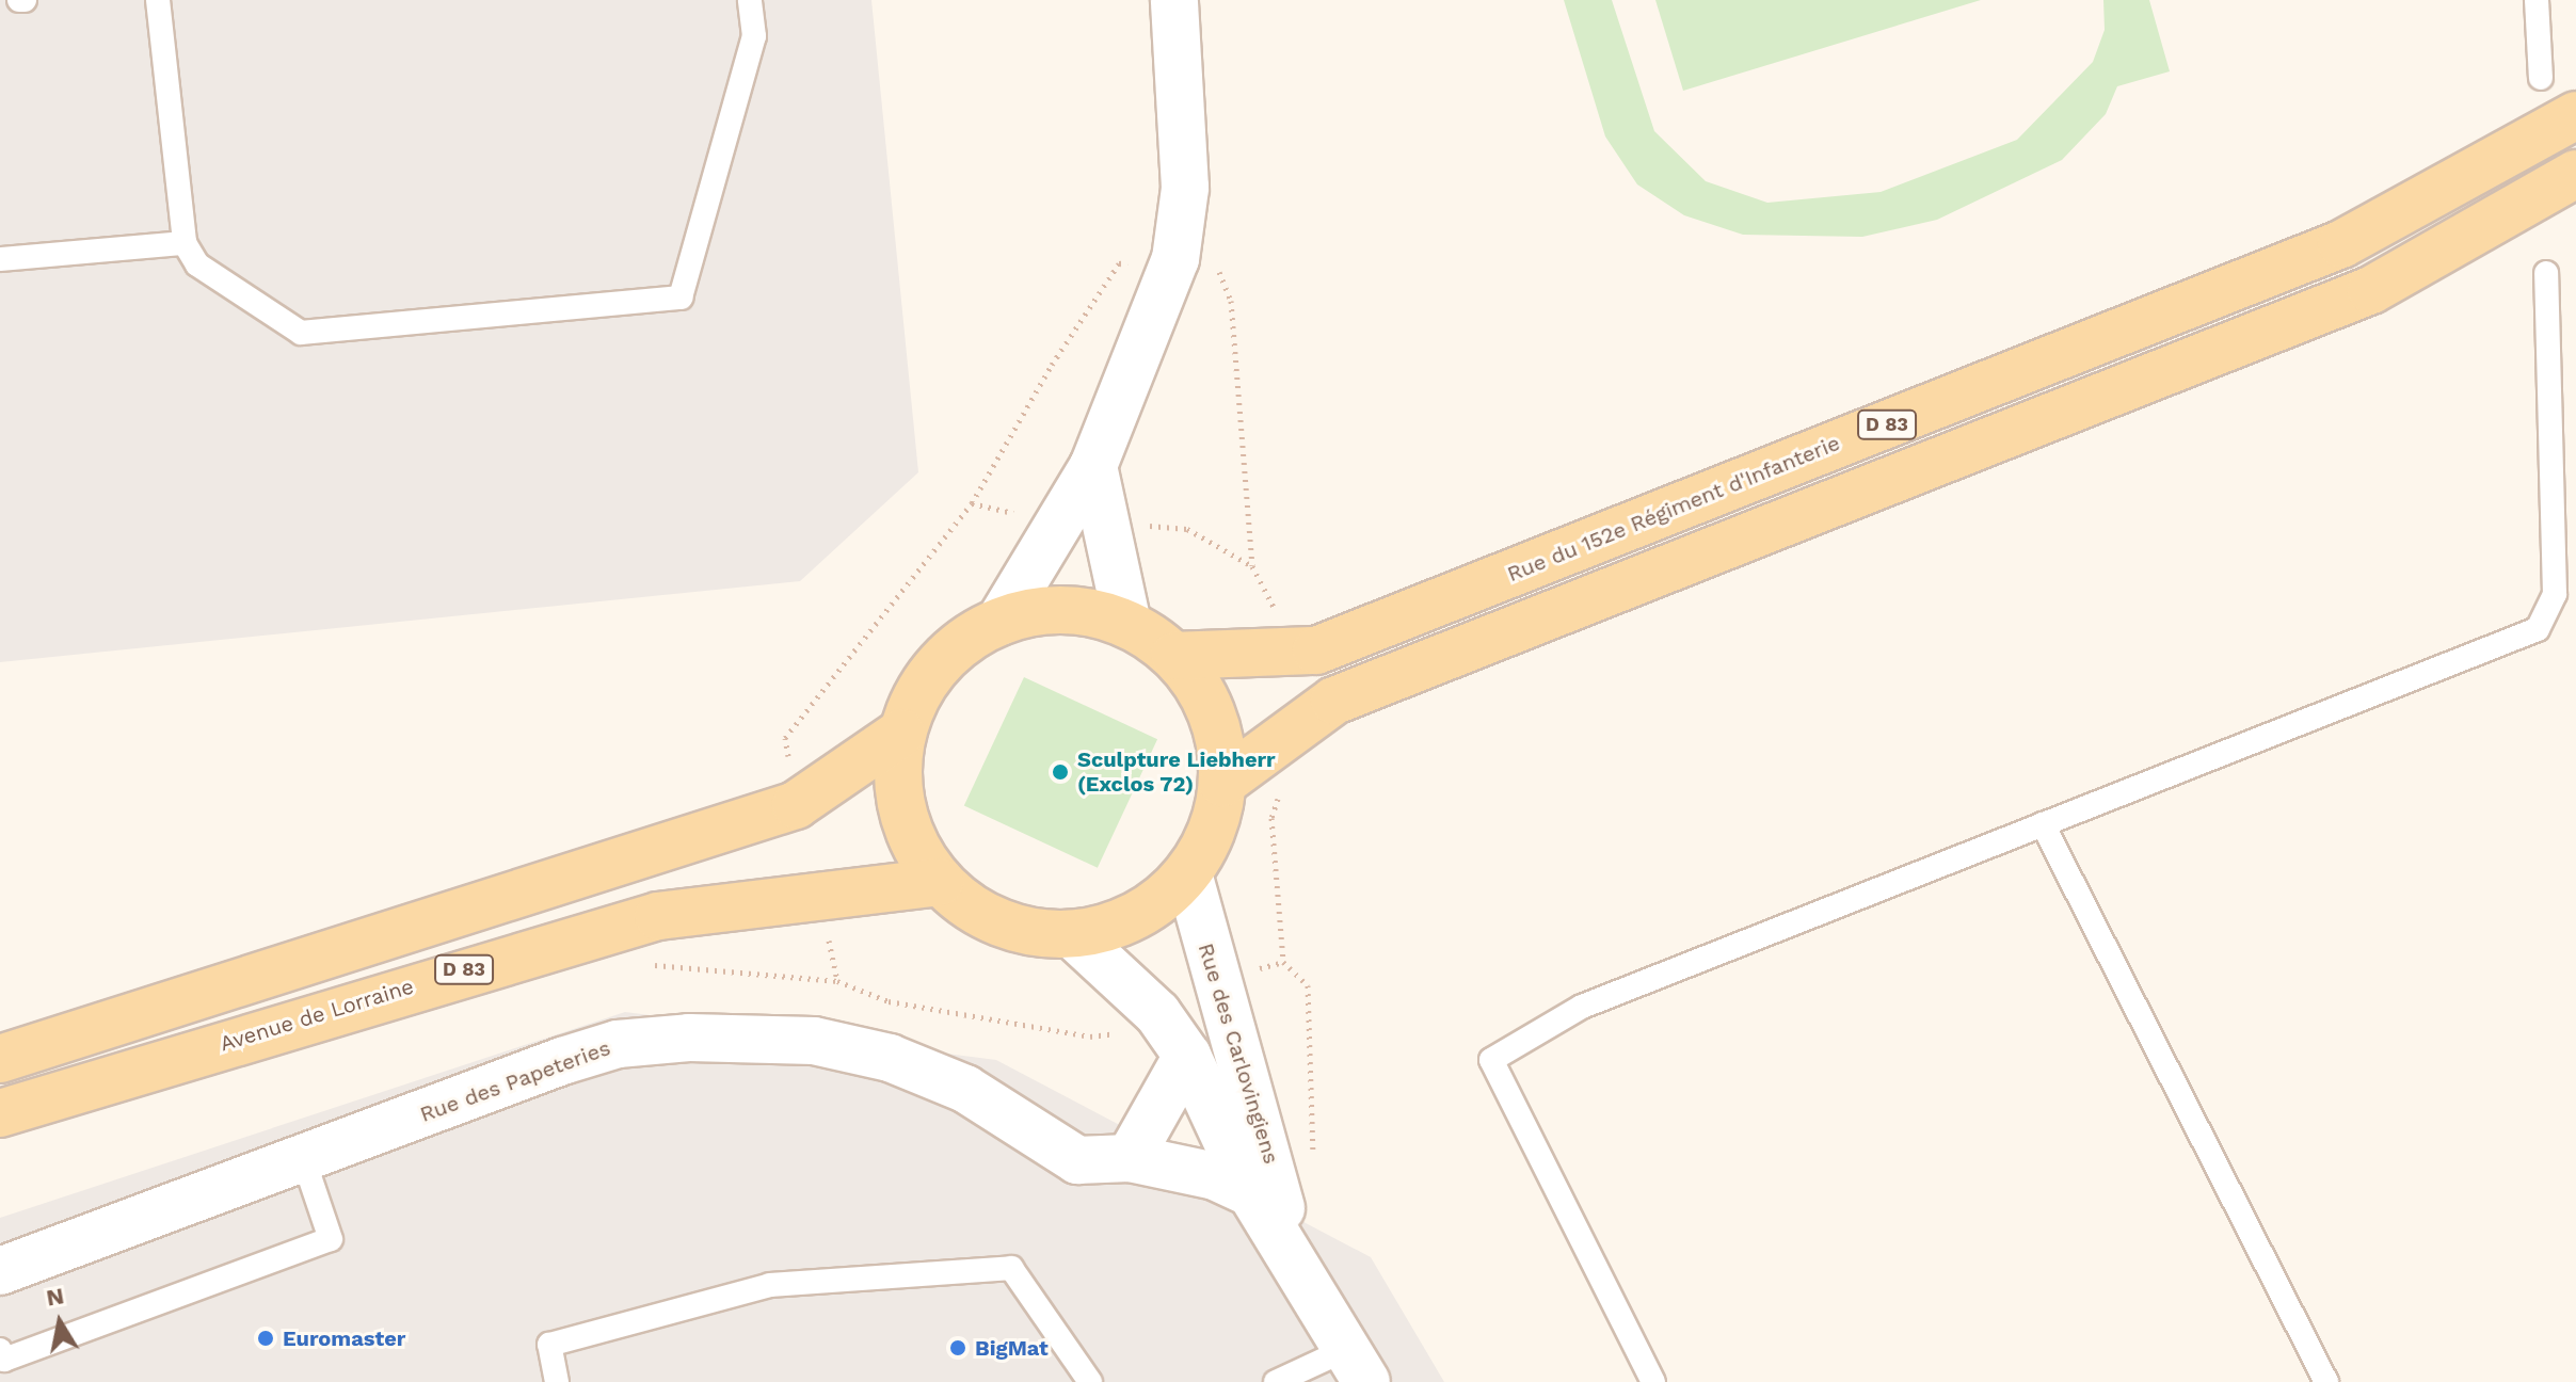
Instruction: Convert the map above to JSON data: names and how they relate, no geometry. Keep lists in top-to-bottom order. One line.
{"streets":{"main road":["D 83","Rue du 152e Régiment d'Infanterie","Avenue de Lorraine"],"street":["Rue des Carlovingiens","Rue des Papeteries"]},"crossings":[["Rue des Carlovingiens","Rue des Papeteries"]],"places":["Sculpture Liebherr (Exclos 72)","Euromaster","BigMat"],"north":"top"}
